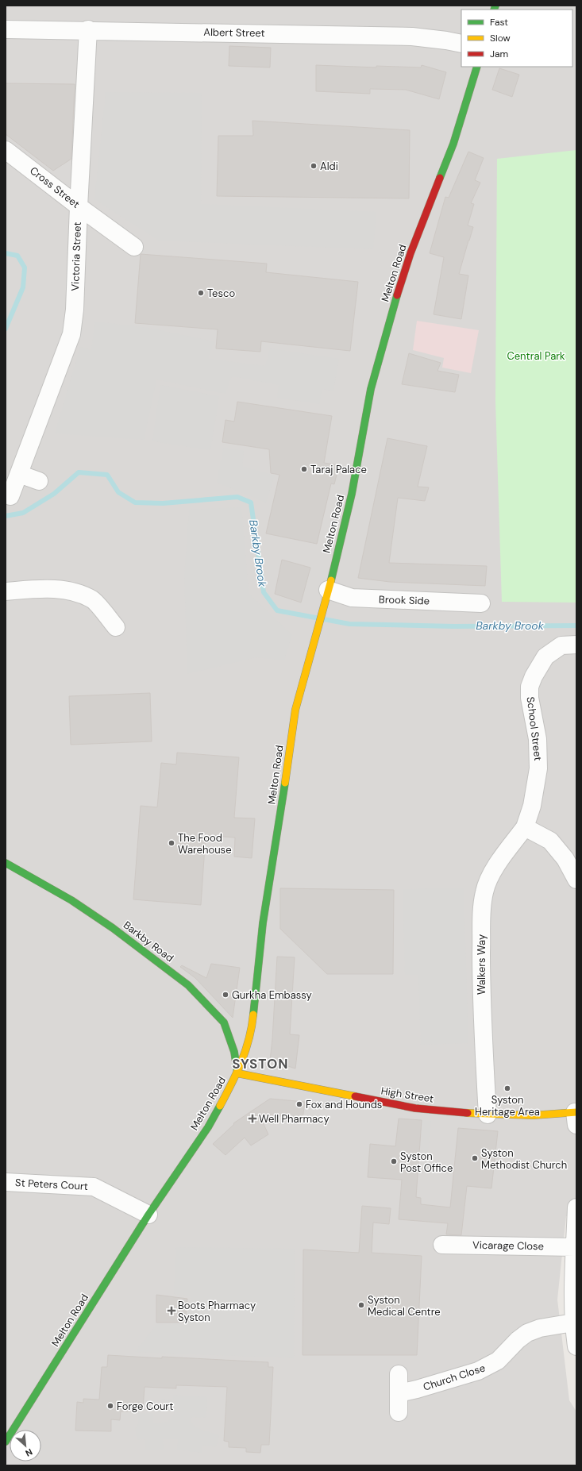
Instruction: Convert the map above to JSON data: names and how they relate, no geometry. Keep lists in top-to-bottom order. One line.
{"streets":{"street":["Albert Street","Cross Street","Victoria Street","Melton Road","Brook Side","School Street","Barkby Road","Walkers Way","High Street","St Peters Court","Vicarage Close","Church Close"]},"crossings":[["Albert Street","Victoria Street"],["Cross Street","Victoria Street"],["Melton Road","Brook Side"],["Melton Road","Barkby Road"],["Melton Road","High Street"],["Melton Road","St Peters Court"],["School Street","Walkers Way"],["Barkby Road","High Street"],["Walkers Way","High Street"]],"districts":["SYSTON"],"water":["Barkby Brook"],"parks":["Central Park"],"places":{"other":["Aldi","Tesco","Taraj Palace","The Food Warehouse","Gurkha Embassy","Syston Heritage Area","Fox and Hounds","Syston Methodist Church","Syston Post Office","Syston Medical Centre","Forge Court"],"health":["Well Pharmacy","Boots Pharmacy Syston"]},"legend":["Fast","Slow","Jam"],"north":"bottom right"}
